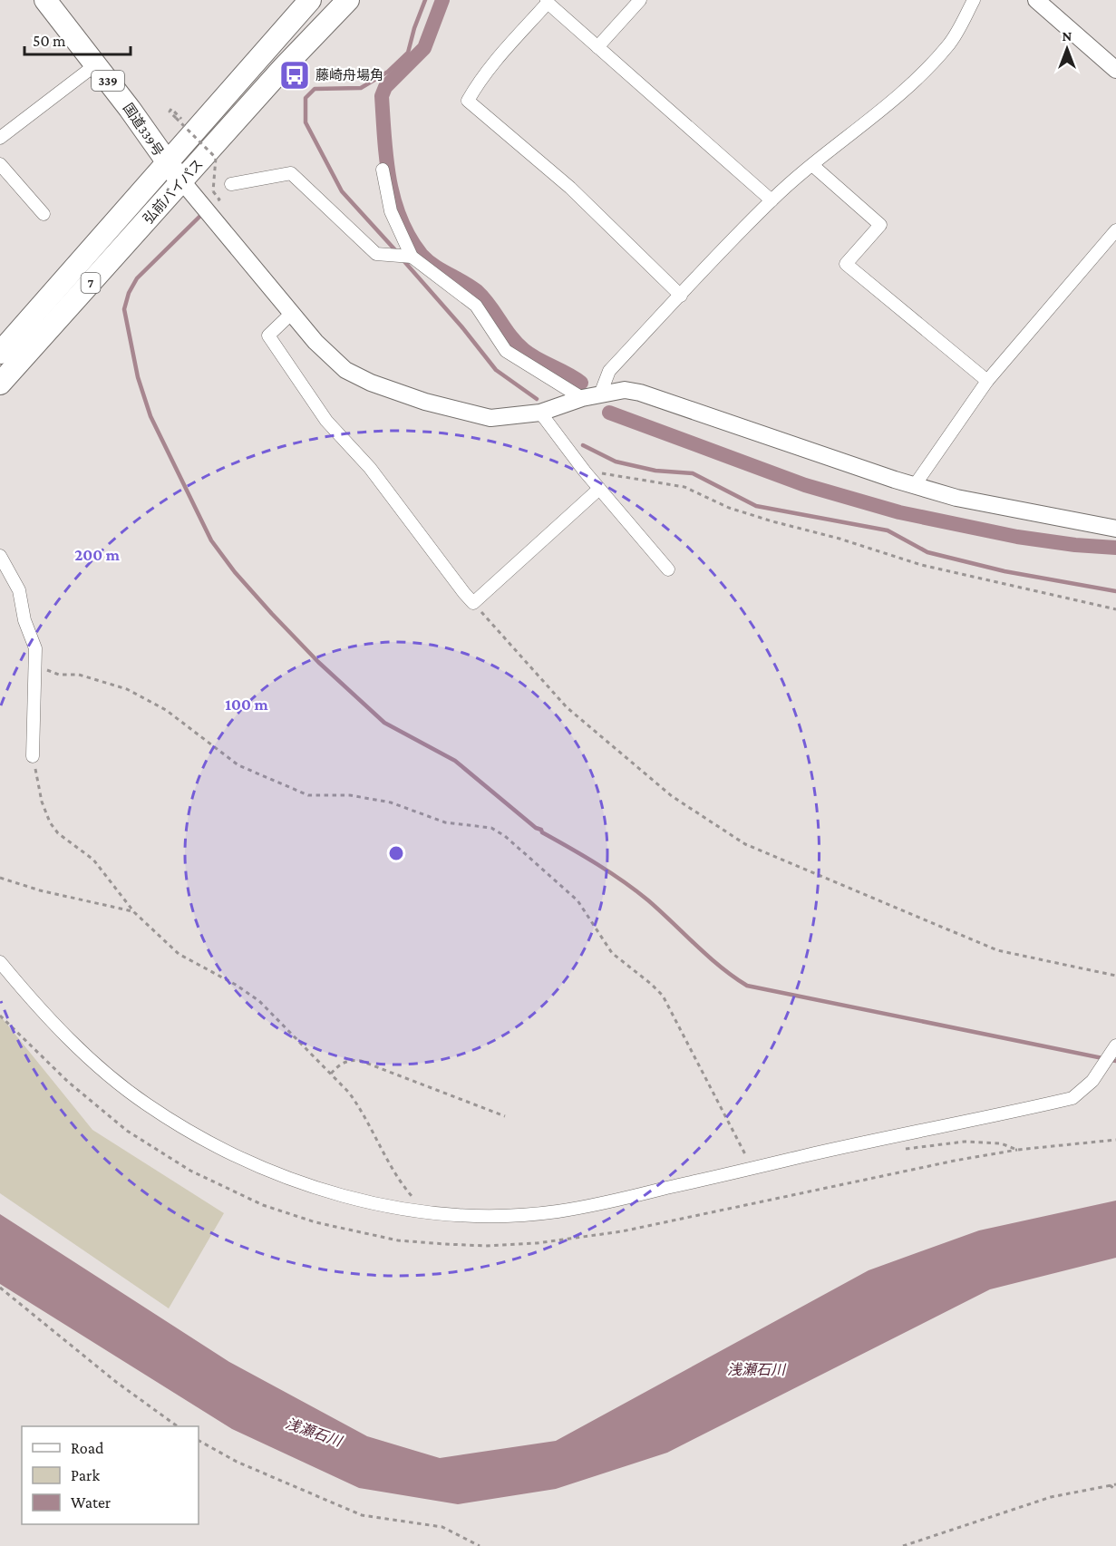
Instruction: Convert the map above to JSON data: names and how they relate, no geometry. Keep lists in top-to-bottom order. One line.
{"streets":{"highway":["339","国道339号","弘前バイパス","7"]},"crossings":[["国道339号","弘前バイパス"]],"water":["浅瀬石川"],"places":{"bus stop":["藤崎舟場角"]},"legend":["Road","Park","Water"],"scale_bar":"50 m","north":"top","rings":["200 m","100 m"]}
